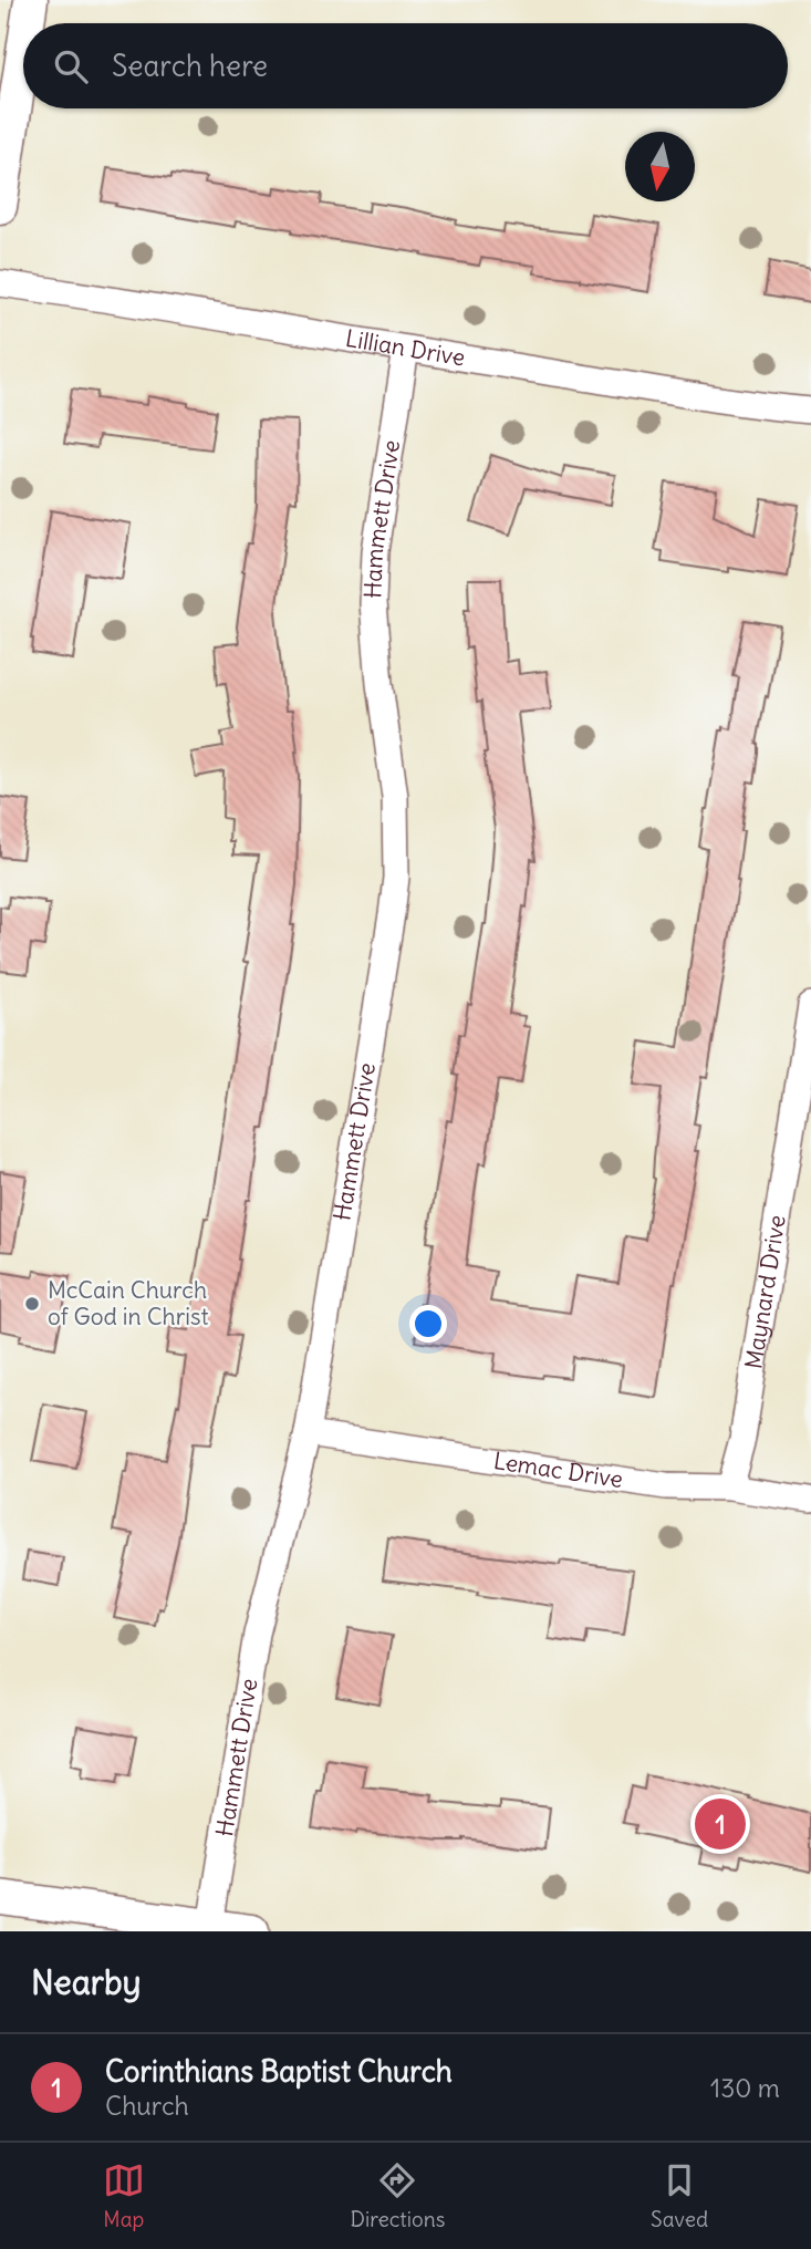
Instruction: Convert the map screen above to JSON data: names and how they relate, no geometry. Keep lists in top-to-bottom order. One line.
{"streets":{"street":["Lillian Drive","Hammett Drive","Maynard Drive","Lemac Drive"]},"crossings":[["Lillian Drive","Hammett Drive"],["Hammett Drive","Lemac Drive"],["Maynard Drive","Lemac Drive"]],"places":["McCain Church of God in Christ"],"north":"bottom","page":{"search":"Search here","pins":"1","heading":"Nearby","list":[{"mark":"1","name":"Corinthians Baptist Church","note":"Church","value":"130 m"}],"nav":["Map","Directions","Saved"]}}
